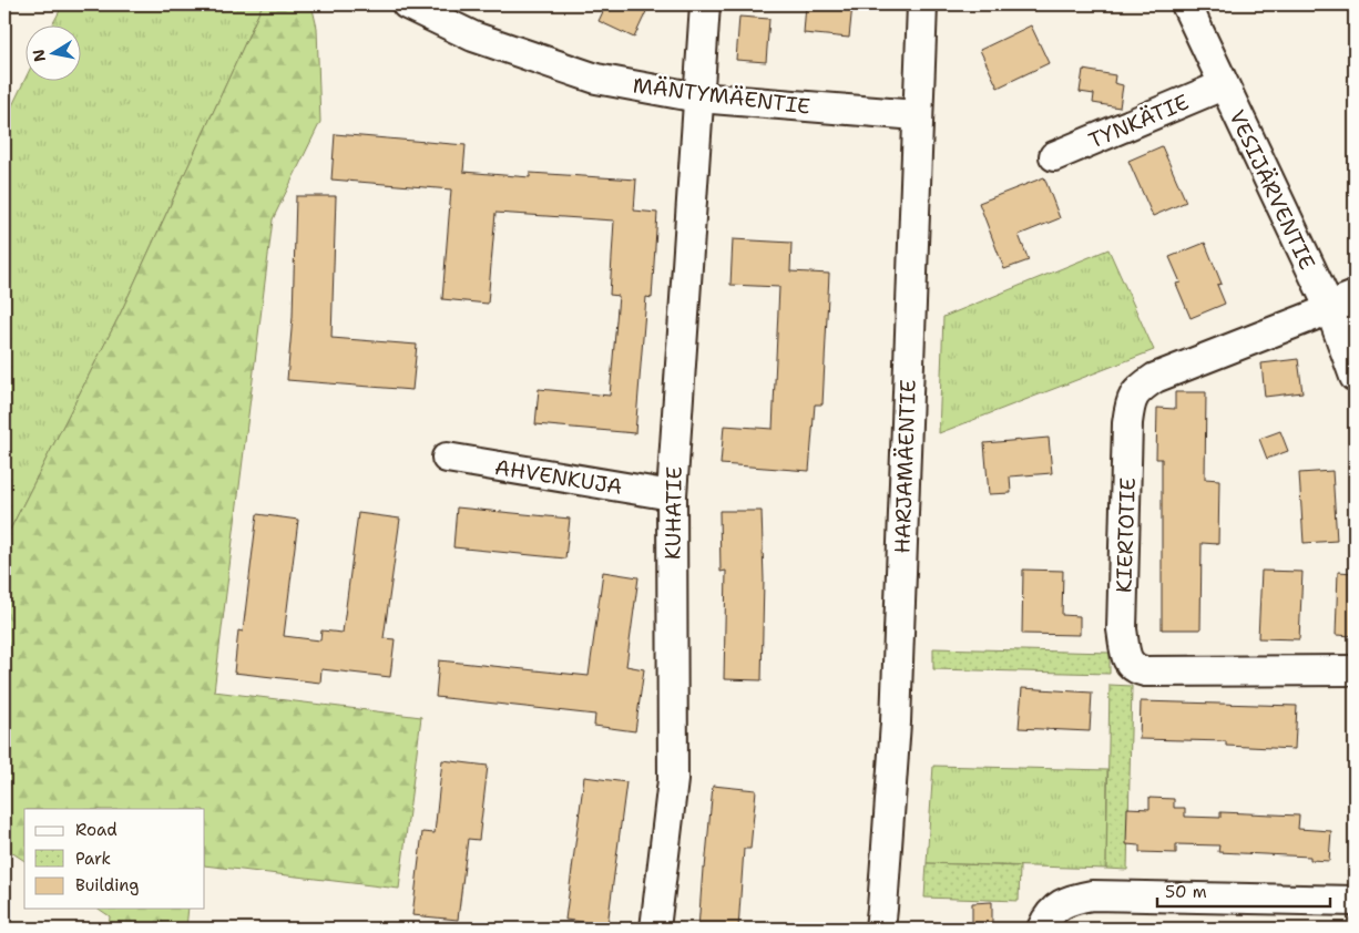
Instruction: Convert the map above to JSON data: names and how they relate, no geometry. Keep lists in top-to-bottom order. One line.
{"streets":{"street":["MÄNTYMÄENTIE","TYNKÄTIE","VESIJÄRVENTIE","HARJAMÄENTIE","AHVENKUJA","KUHATIE","KIERTOTIE"]},"crossings":[["MÄNTYMÄENTIE","HARJAMÄENTIE"],["MÄNTYMÄENTIE","KUHATIE"],["TYNKÄTIE","VESIJÄRVENTIE"],["VESIJÄRVENTIE","KIERTOTIE"],["AHVENKUJA","KUHATIE"]],"legend":["Road","Park","Building"],"scale_bar":"50 m","north":"left"}
